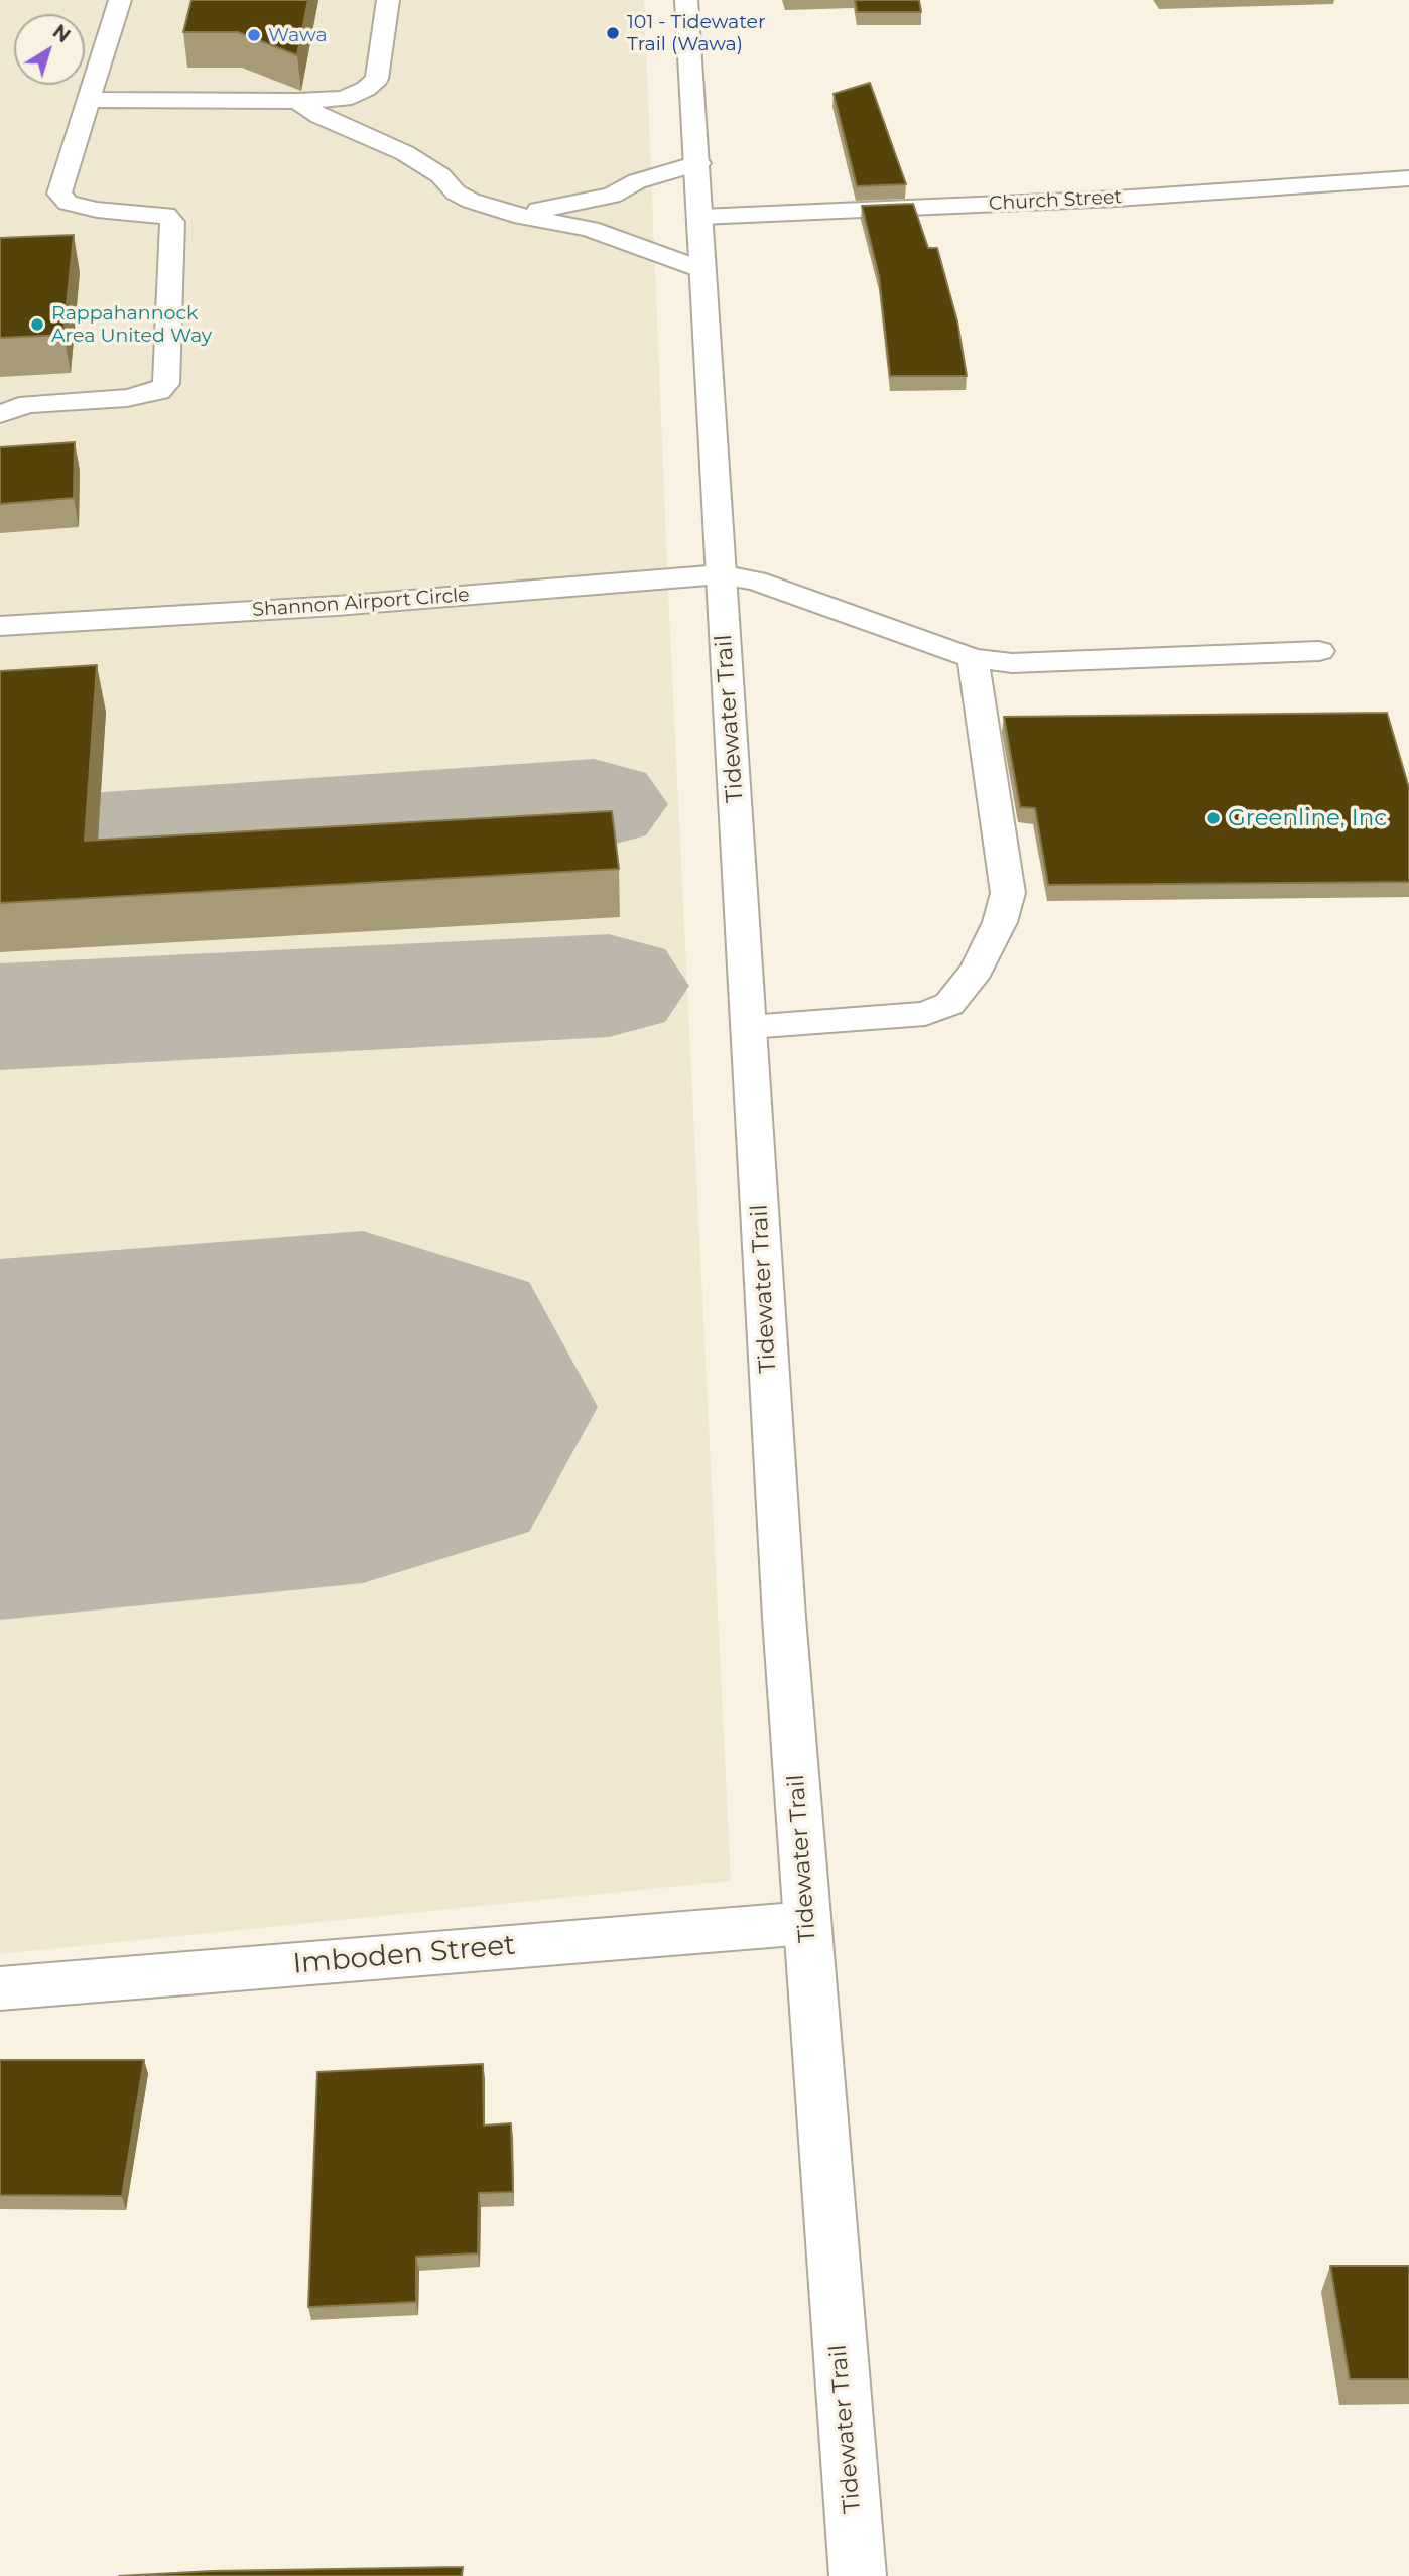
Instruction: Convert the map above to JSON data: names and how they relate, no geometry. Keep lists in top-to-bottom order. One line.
{"streets":{"main road":["Church Street","Shannon Airport Circle","Tidewater Trail","Imboden Street"]},"crossings":[["Church Street","Tidewater Trail"],["Shannon Airport Circle","Tidewater Trail"],["Tidewater Trail","Imboden Street"]],"places":["101 - Tidewater Trail (Wawa)","Wawa","Rappahannock Area United Way","Greenline, Inc"],"north":"top right"}
